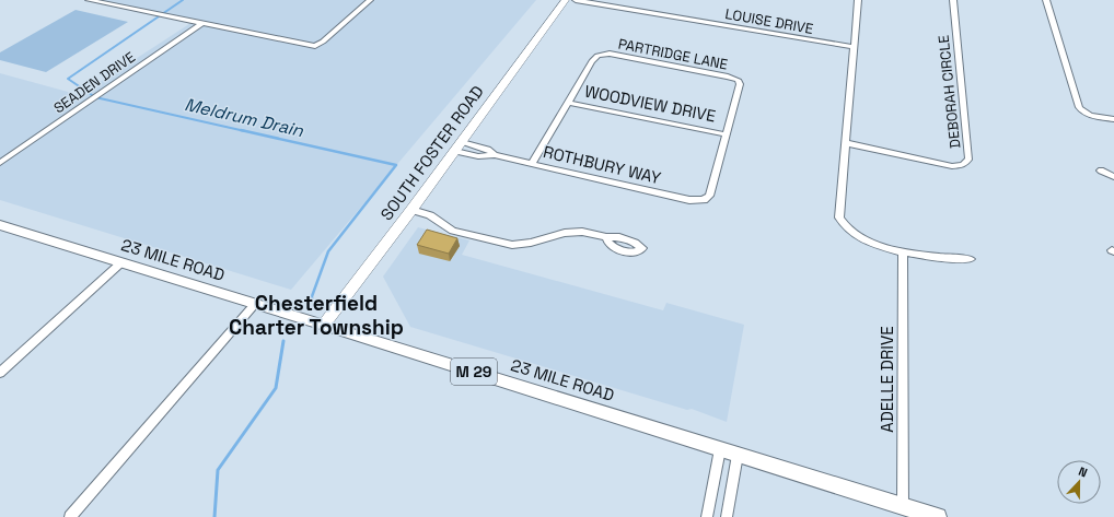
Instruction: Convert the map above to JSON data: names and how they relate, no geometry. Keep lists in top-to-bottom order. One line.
{"streets":{"main road":["23 MILE ROAD","M 29"],"street":["LOUISE DRIVE","PARTRIDGE LANE","SEADEN DRIVE","DEBORAH CIRCLE","WOODVIEW DRIVE","SOUTH FOSTER ROAD","ROTHBURY WAY","ADELLE DRIVE"]},"crossings":[["PARTRIDGE LANE","WOODVIEW DRIVE"],["PARTRIDGE LANE","ROTHBURY WAY"],["WOODVIEW DRIVE","ROTHBURY WAY"],["SOUTH FOSTER ROAD","ROTHBURY WAY"],["SOUTH FOSTER ROAD","23 MILE ROAD"],["23 MILE ROAD","ADELLE DRIVE"]],"districts":["Chesterfield Charter Township"],"water":["Meldrum Drain"],"north":"top"}
